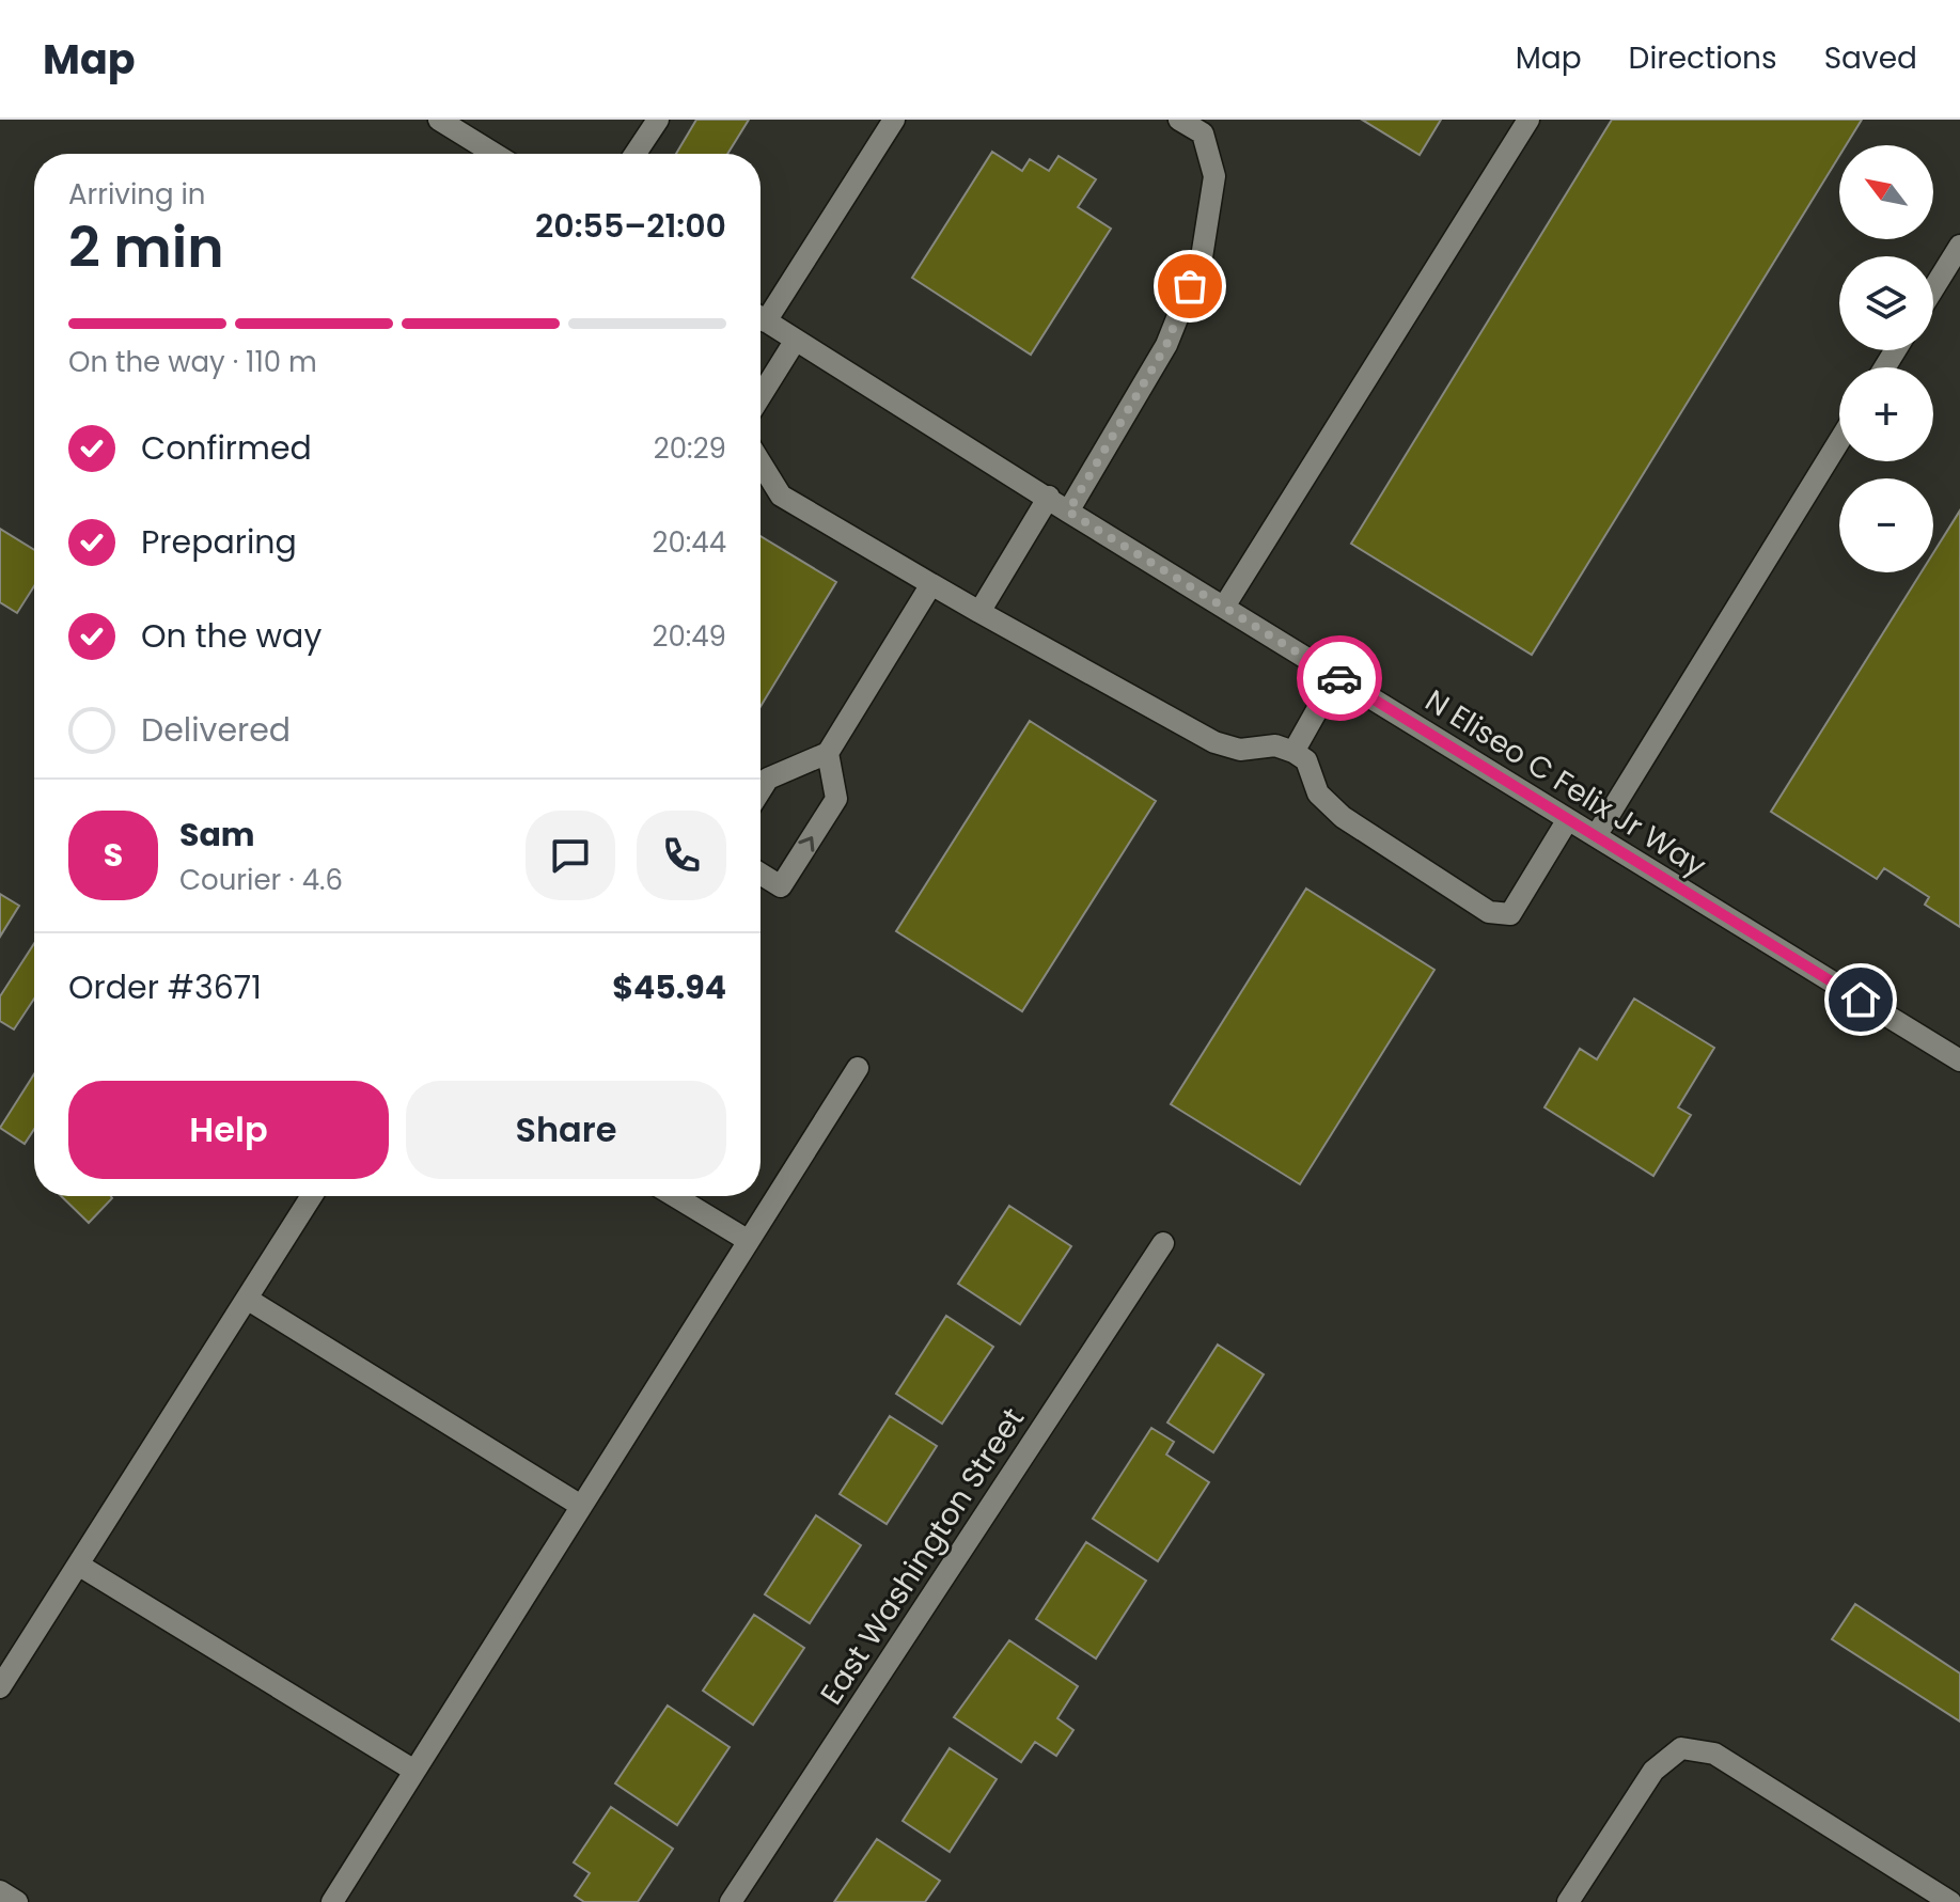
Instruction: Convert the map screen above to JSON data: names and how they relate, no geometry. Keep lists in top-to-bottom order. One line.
{"streets":{"street":["N Eliseo C Felix Jr Way","East Washington Street"]},"north":"top left","page":{"header":"Map","nav":["Map","Directions","Saved"],"map_buttons":["+","−"],"heading":["2 min","Arriving in","20:55–21:00"],"panel":["Sam","Courier · 4.6","Order #3671","$45.94"],"bar":"On the way · 110 m","list":[["Confirmed","20:29"],["Preparing","20:44"],["On the way","20:49"],"Delivered"],"round":"S","buttons":["Help","Share"]}}
